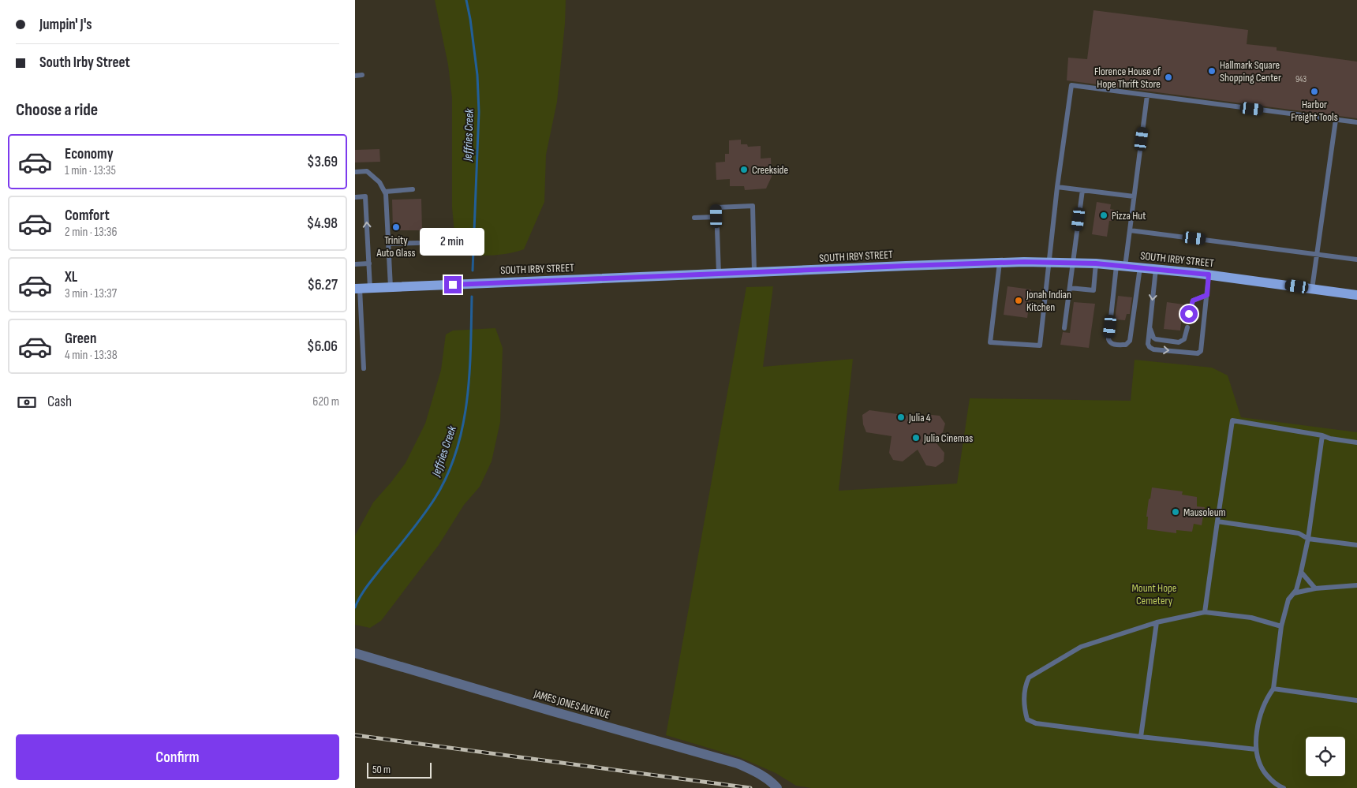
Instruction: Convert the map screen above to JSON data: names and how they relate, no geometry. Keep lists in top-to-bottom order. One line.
{"streets":{"main road":["SOUTH IRBY STREET"],"street":["JAMES JONES AVENUE"]},"water":["Jeffries Creek"],"parks":["Mount Hope Cemetery"],"places":["Hallmark Square Shopping Center","Florence House of Hope Thrift Store","Harbor Freight Tools","Creekside","Pizza Hut","Trinity Auto Glass","Jonah Indian Kitchen","Julia 4","Julia Cinemas","Mausoleum"],"house_numbers":["943"],"scale_bar":"50 m","page":{"banner":["Jumpin' J's","South Irby Street"],"heading":"Choose a ride","list":[{"name":"Economy","note":"1 min · 13:35","value":"$3.69"},{"name":"Comfort","note":"2 min · 13:36","value":"$4.98"},{"name":"XL","note":"3 min · 13:37","value":"$6.27"},{"name":"Green","note":"4 min · 13:38","value":"$6.06"}],"bubble":"2 min","pay":["Cash","620 m"],"buttons":"Confirm","scale":"50 m"}}
